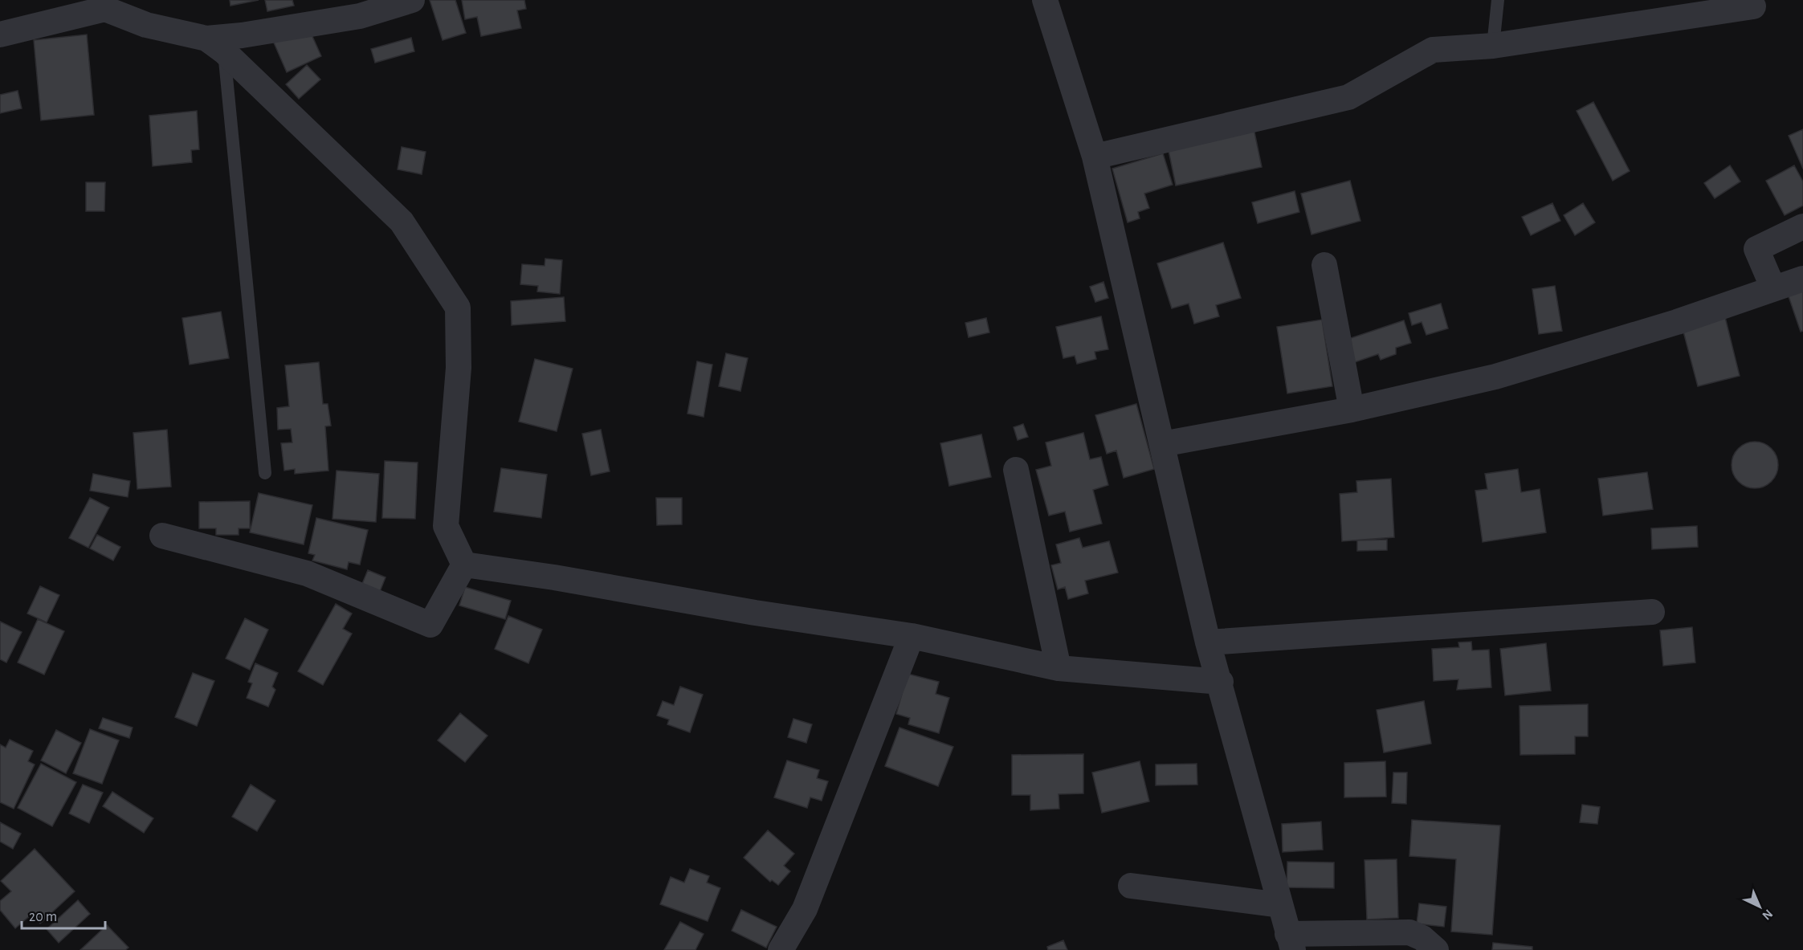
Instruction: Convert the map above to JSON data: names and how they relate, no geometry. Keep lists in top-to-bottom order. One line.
{"scale_bar":"20 m","north":"bottom right"}
